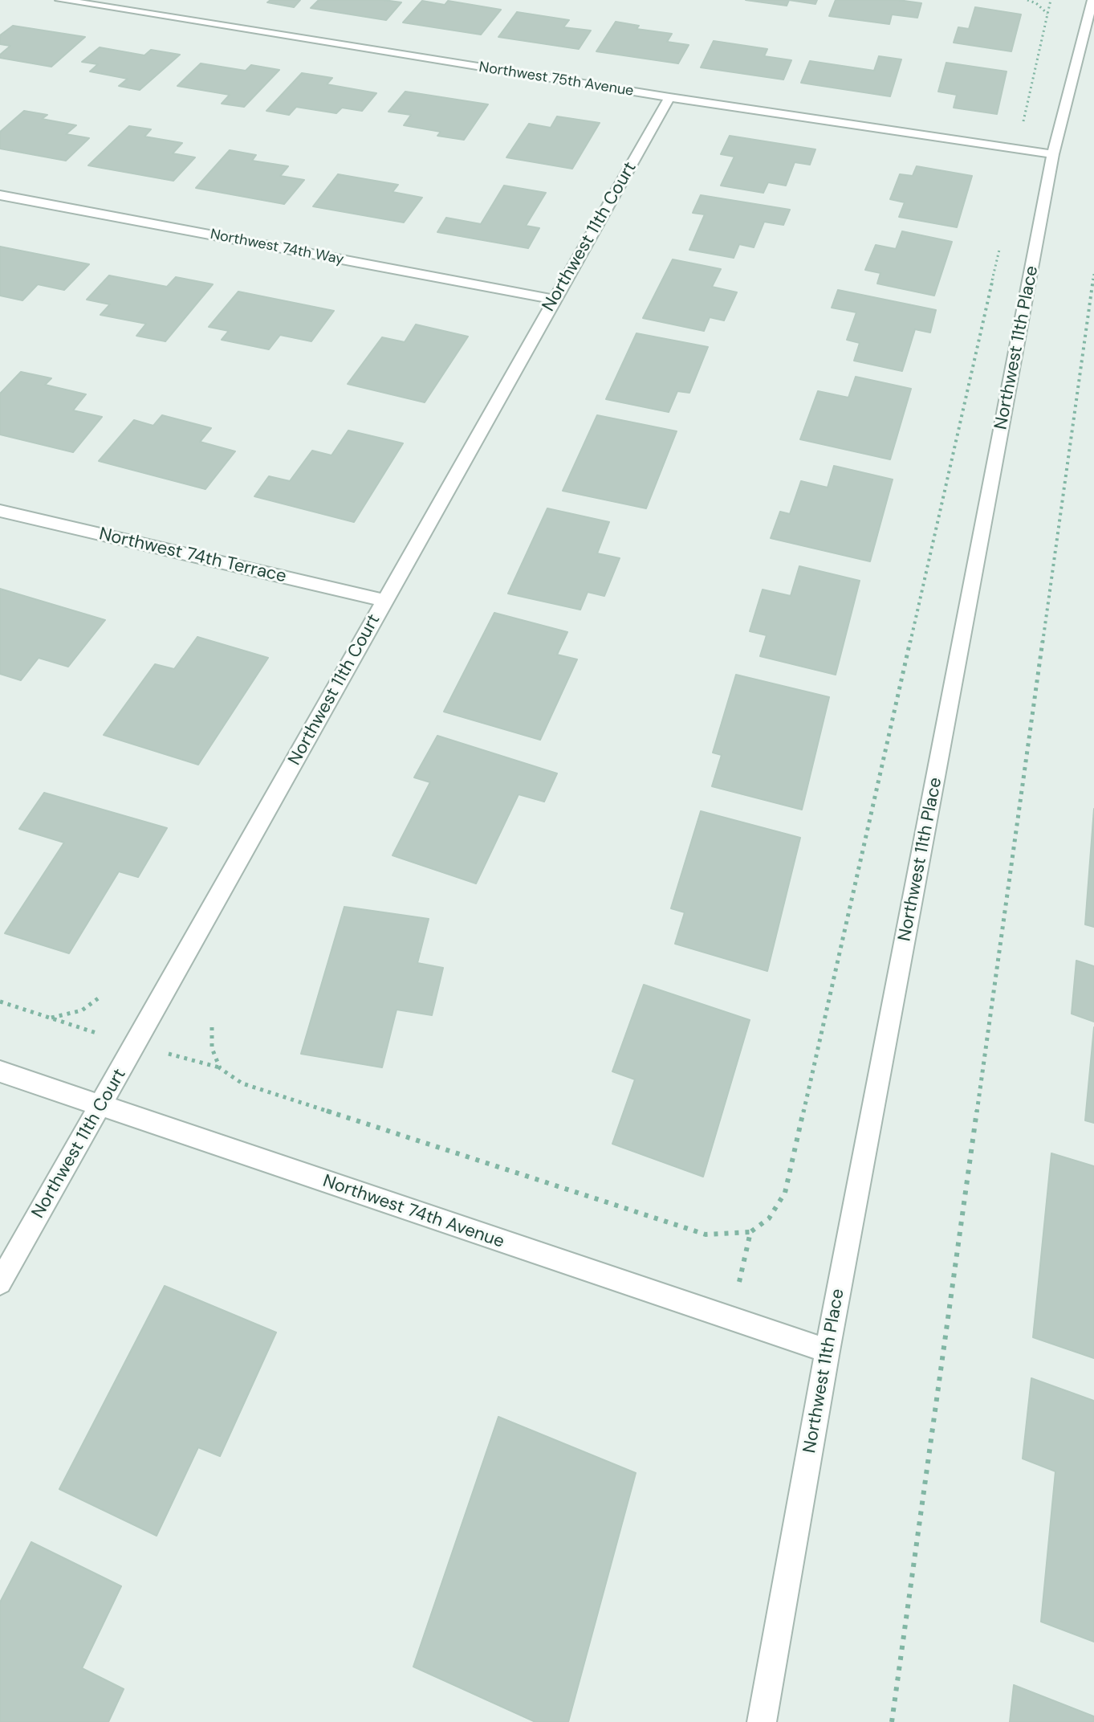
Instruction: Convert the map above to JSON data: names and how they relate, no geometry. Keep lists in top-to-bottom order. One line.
{"streets":{"street":["Northwest 75th Avenue","Northwest 11th Court","Northwest 74th Way","Northwest 11th Place","Northwest 74th Terrace","Northwest 74th Avenue"]},"crossings":[["Northwest 75th Avenue","Northwest 11th Court"],["Northwest 75th Avenue","Northwest 11th Place"],["Northwest 11th Court","Northwest 74th Way"],["Northwest 11th Court","Northwest 74th Terrace"],["Northwest 11th Court","Northwest 74th Avenue"],["Northwest 11th Place","Northwest 74th Avenue"]]}
